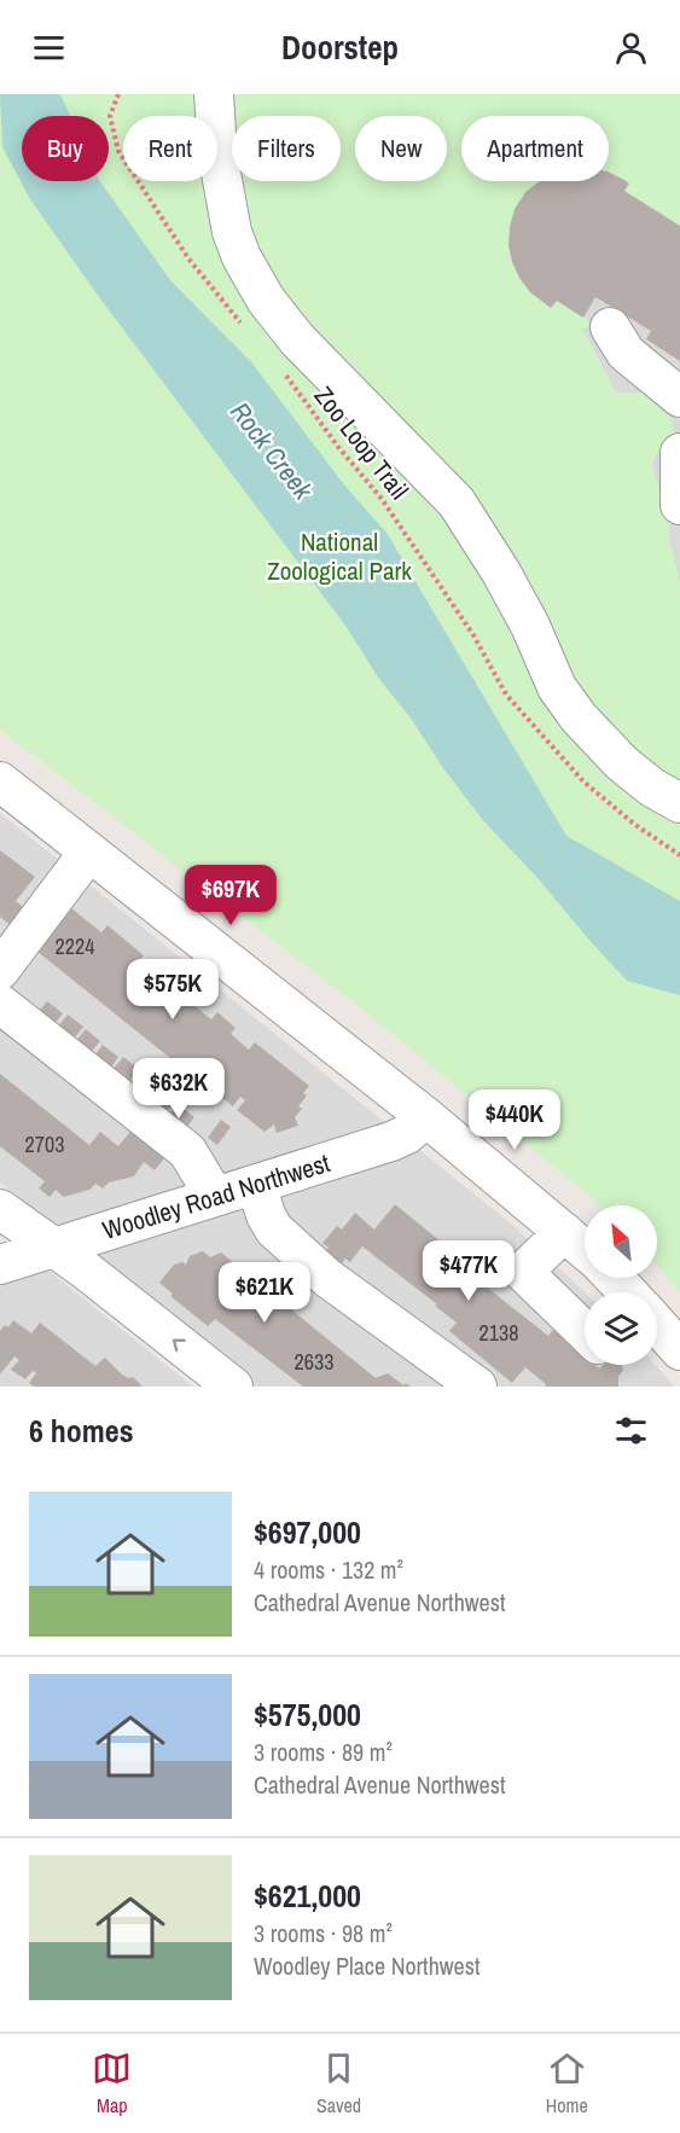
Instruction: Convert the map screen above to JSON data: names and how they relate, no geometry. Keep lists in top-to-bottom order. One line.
{"streets":{"street":["Woodley Road Northwest"],"path":["Zoo Loop Trail"]},"water":["Rock Creek"],"parks":["National Zoological Park"],"house_numbers":["2224","2703","2138","2633"],"north":"top left","page":{"header":"Doorstep","chip":["Buy","Rent","Filters","New","Apartment"],"price":["$697K","$575K","$632K","$440K","$477K","$621K"],"heading":"6 homes","list":[{"name":"$697,000","note":"4 rooms · 132 m² · Cathedral Avenue Northwest"},{"name":"$575,000","note":"3 rooms · 89 m² · Cathedral Avenue Northwest"},{"name":"$621,000","note":"3 rooms · 98 m² · Woodley Place Northwest"}],"tabs":["Map","Saved","Home"]}}
